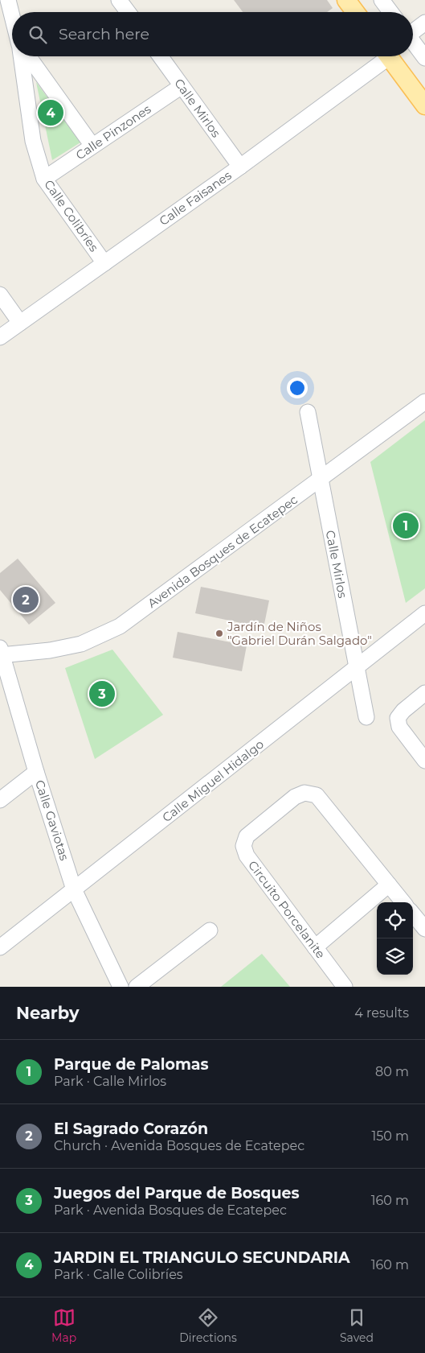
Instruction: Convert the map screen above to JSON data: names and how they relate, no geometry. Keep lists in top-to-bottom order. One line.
{"streets":{"street":["Calle Mirlos","Calle Pinzones","Calle Faisanes","Calle Colibríes","Avenida Bosques de Ecatepec","Calle Miguel Hidalgo","Calle Gaviotas","Circuito Porcelanite"]},"crossings":[["Calle Mirlos","Calle Pinzones"],["Calle Mirlos","Calle Faisanes"],["Calle Mirlos","Avenida Bosques de Ecatepec"],["Calle Mirlos","Calle Miguel Hidalgo"],["Calle Pinzones","Calle Colibríes"],["Calle Faisanes","Calle Colibríes"],["Avenida Bosques de Ecatepec","Calle Gaviotas"],["Calle Miguel Hidalgo","Calle Gaviotas"]],"places":["Jardín de Niños \"Gabriel Durán Salgado\""],"page":{"search":"Search here","pins":["4","1","2","3"],"heading":["Nearby","4 results"],"list":[{"mark":"1","name":"Parque de Palomas","note":"Park · Calle Mirlos","value":"80 m"},{"mark":"2","name":"El Sagrado Corazón","note":"Church · Avenida Bosques de Ecatepec","value":"150 m"},{"mark":"3","name":"Juegos del Parque de Bosques","note":"Park · Avenida Bosques de Ecatepec","value":"160 m"},{"mark":"4","name":"JARDIN EL TRIANGULO SECUNDARIA","note":"Park · Calle Colibríes","value":"160 m"}],"nav":["Map","Directions","Saved"]}}
